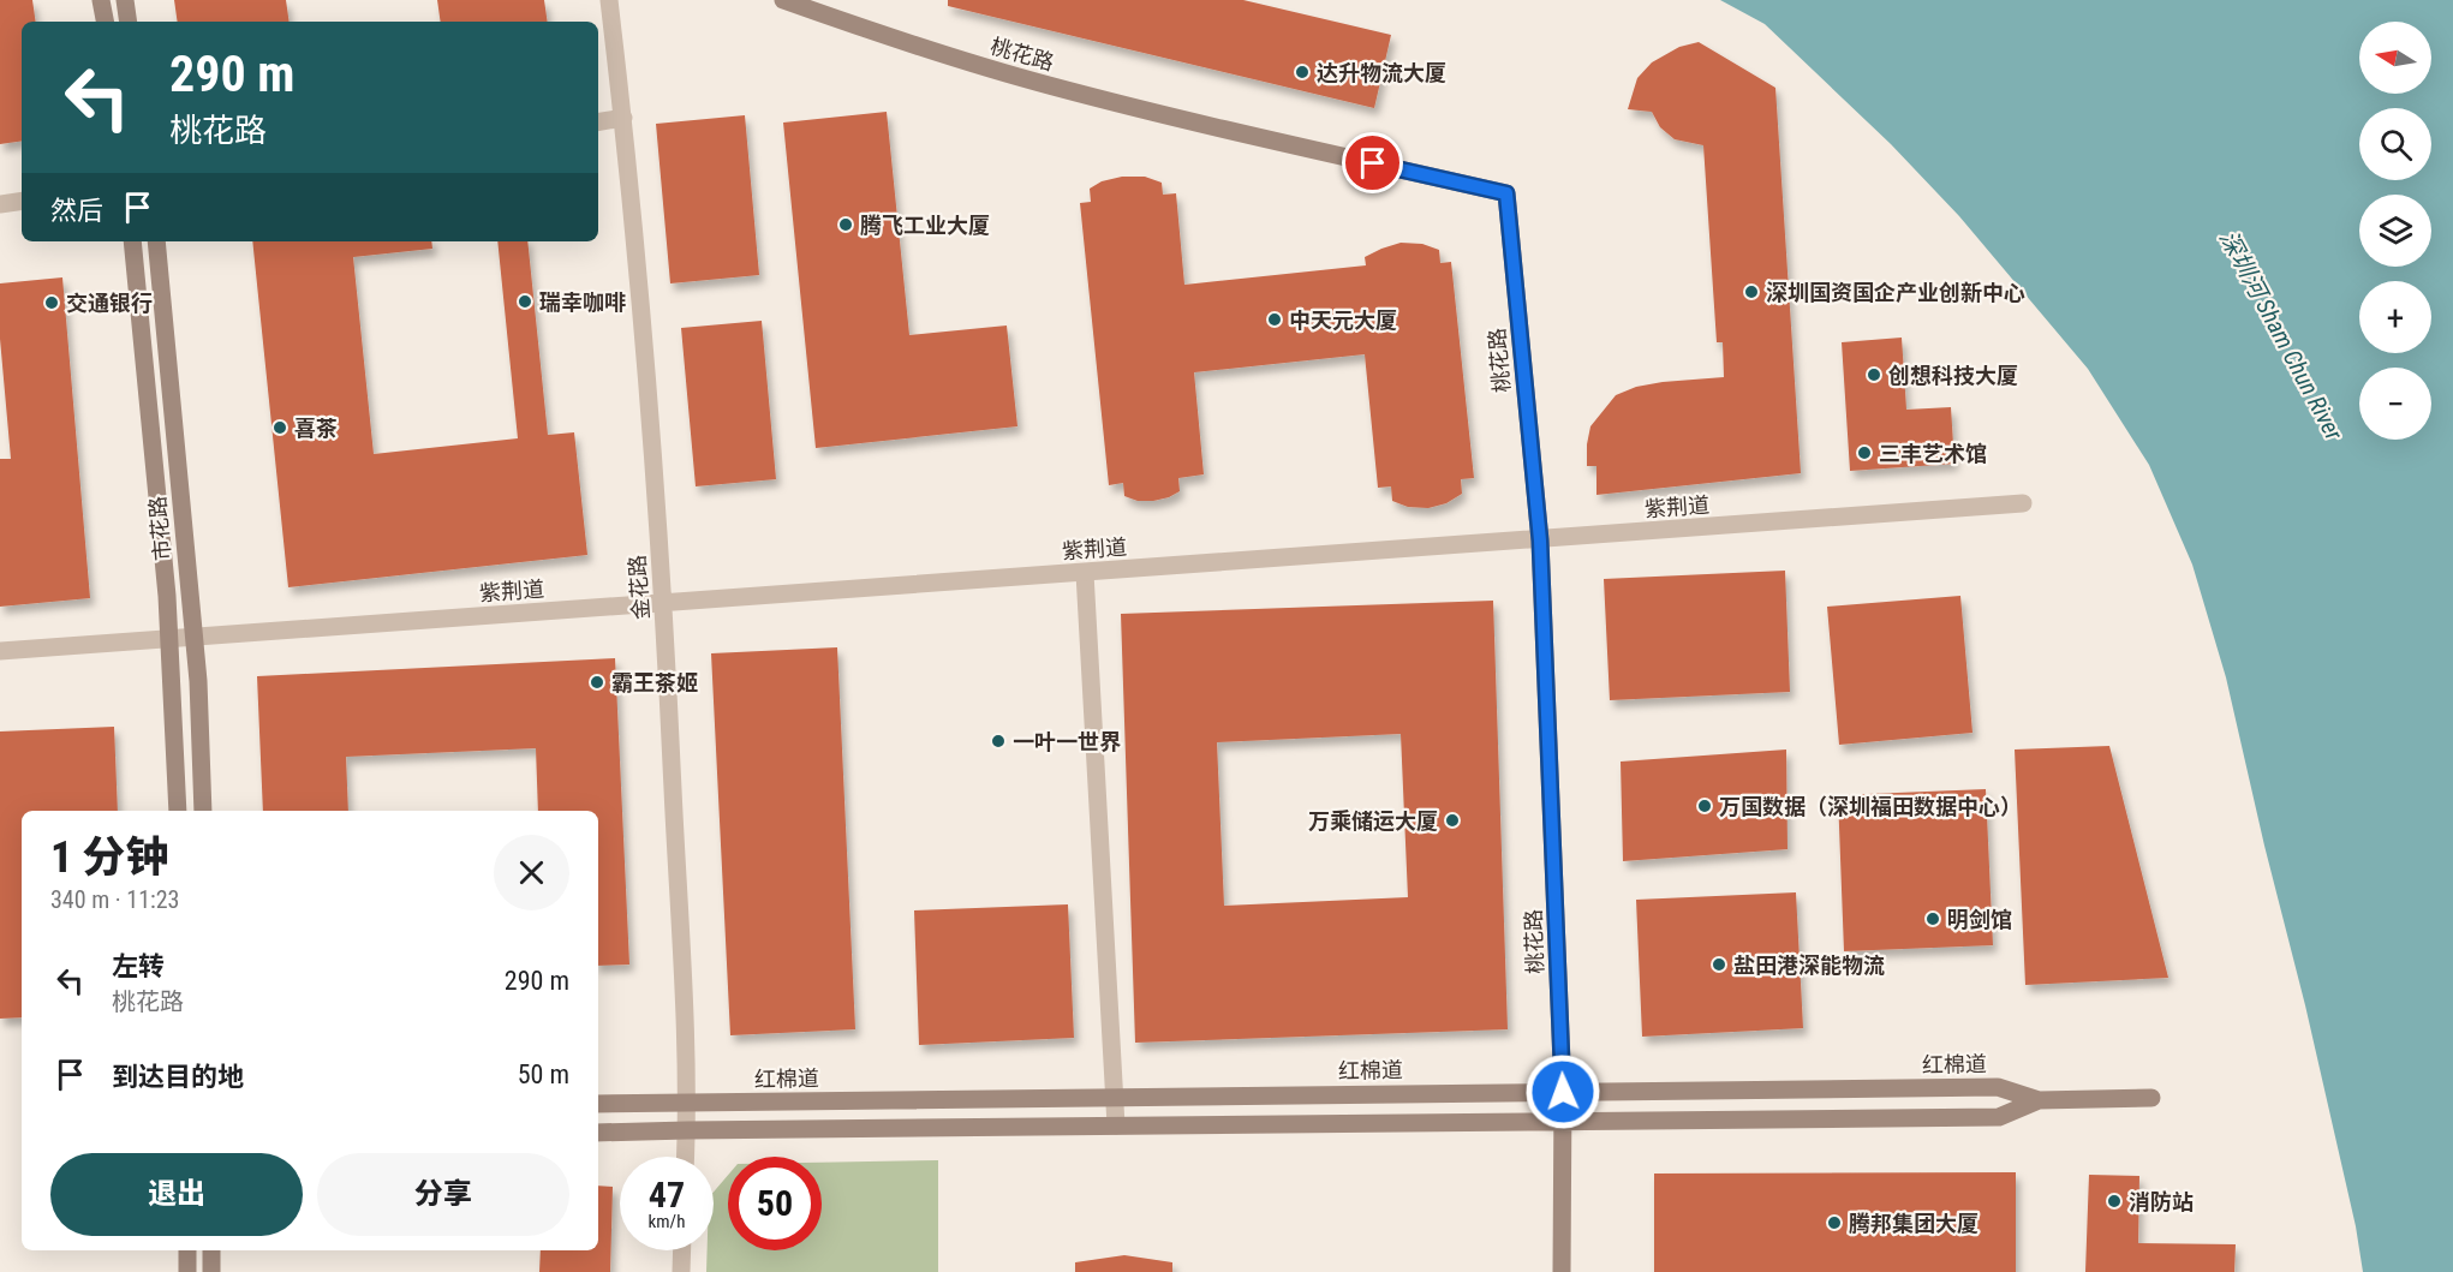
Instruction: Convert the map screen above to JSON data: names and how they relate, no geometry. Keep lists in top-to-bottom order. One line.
{"streets":{"main road":["桃花路","市花路","红棉道"],"street":["紫荆道","金花路"]},"crossings":[["桃花路","紫荆道"],["桃花路","红棉道"],["紫荆道","市花路"],["紫荆道","金花路"],["金花路","红棉道"]],"water":["深圳河 Sham Chun River"],"places":["达升物流大厦","腾飞工业大厦","深圳国资国企产业创新中心","瑞幸咖啡","交通银行","中天元大厦","创想科技大厦","喜茶","三丰艺术馆","霸王茶姬","一叶一世界","万国数据（深圳福田数据中心）","万乘储运大厦","明剑馆","盐田港深能物流","消防站","腾邦集团大厦"],"north":"left","page":{"map_buttons":["+","−"],"turn":["290 m","桃花路"],"then":"然后","heading":["1 分钟","340 m · 11:23"],"list":[{"name":"左转","note":"桃花路","value":"290 m"},{"name":"到达目的地","value":"50 m"}],"buttons":["退出","分享"],"speed":"47 km/h","limit":"50"}}
